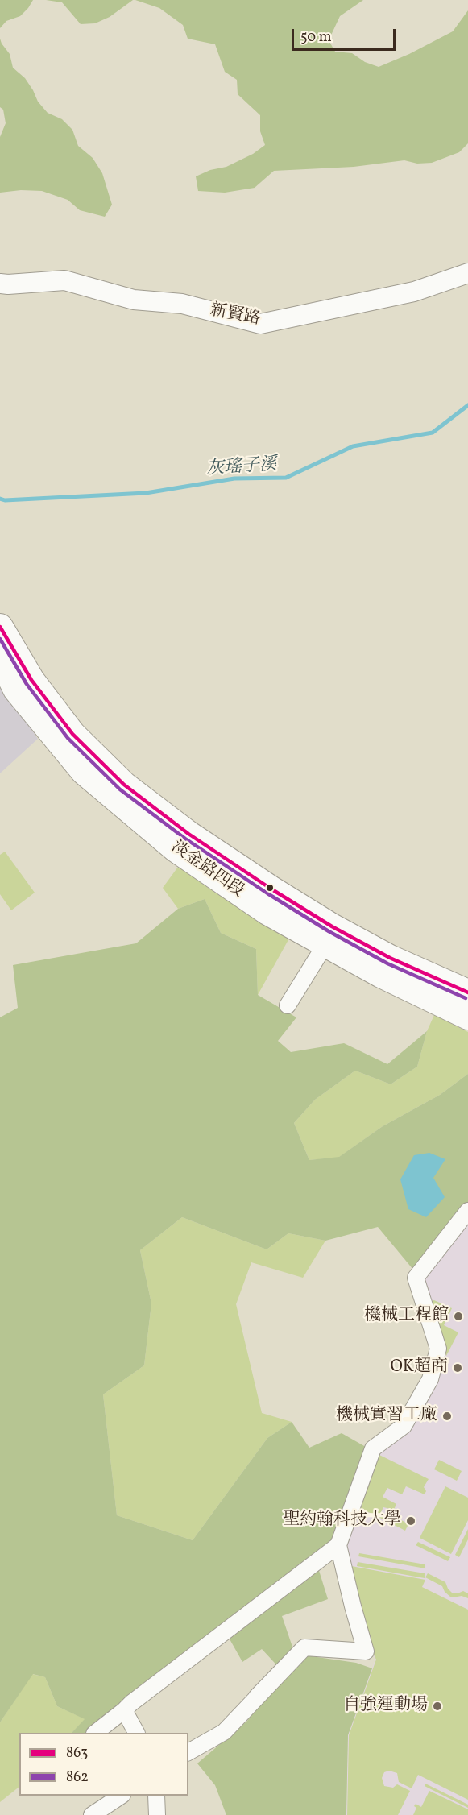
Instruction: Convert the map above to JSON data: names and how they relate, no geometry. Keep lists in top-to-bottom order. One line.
{"streets":{"main road":["淡金路四段"],"street":["新賢路"]},"water":["灰瑤子溪"],"places":["機械工程館","OK超商","機械實習工廠","聖約翰科技大學","自強運動場"],"lines":["transit line 863","transit line 862"],"legend":["863","862"],"scale_bar":"50 m"}
